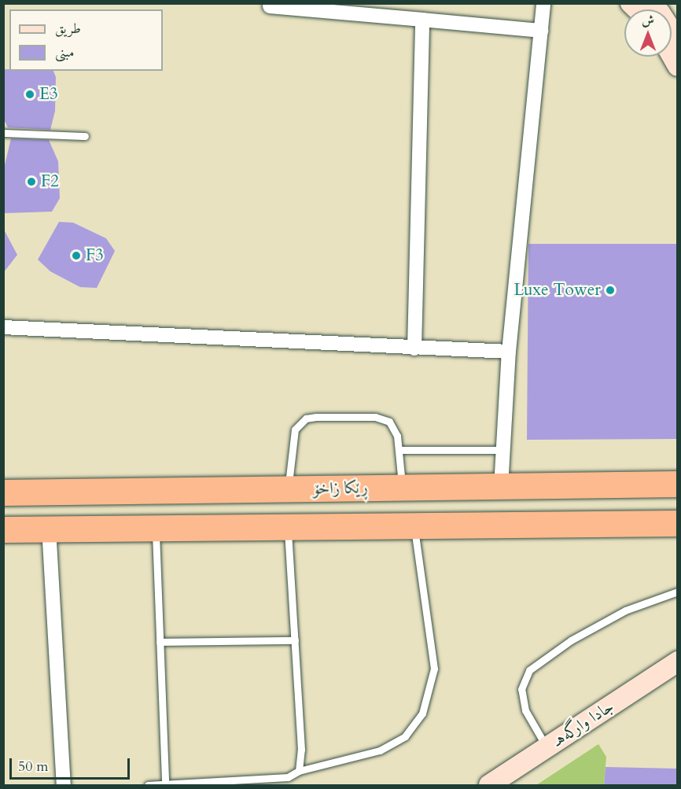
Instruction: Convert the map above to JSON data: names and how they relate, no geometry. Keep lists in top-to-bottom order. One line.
{"streets":{"highway":["ڕێکا زاخۆ"],"street":["جادا وارگه‌هـ"]},"places":["E3","F2","F3","Luxe Tower"],"legend":["طريق","مبنى"],"scale_bar":"50 m","north":"top"}
